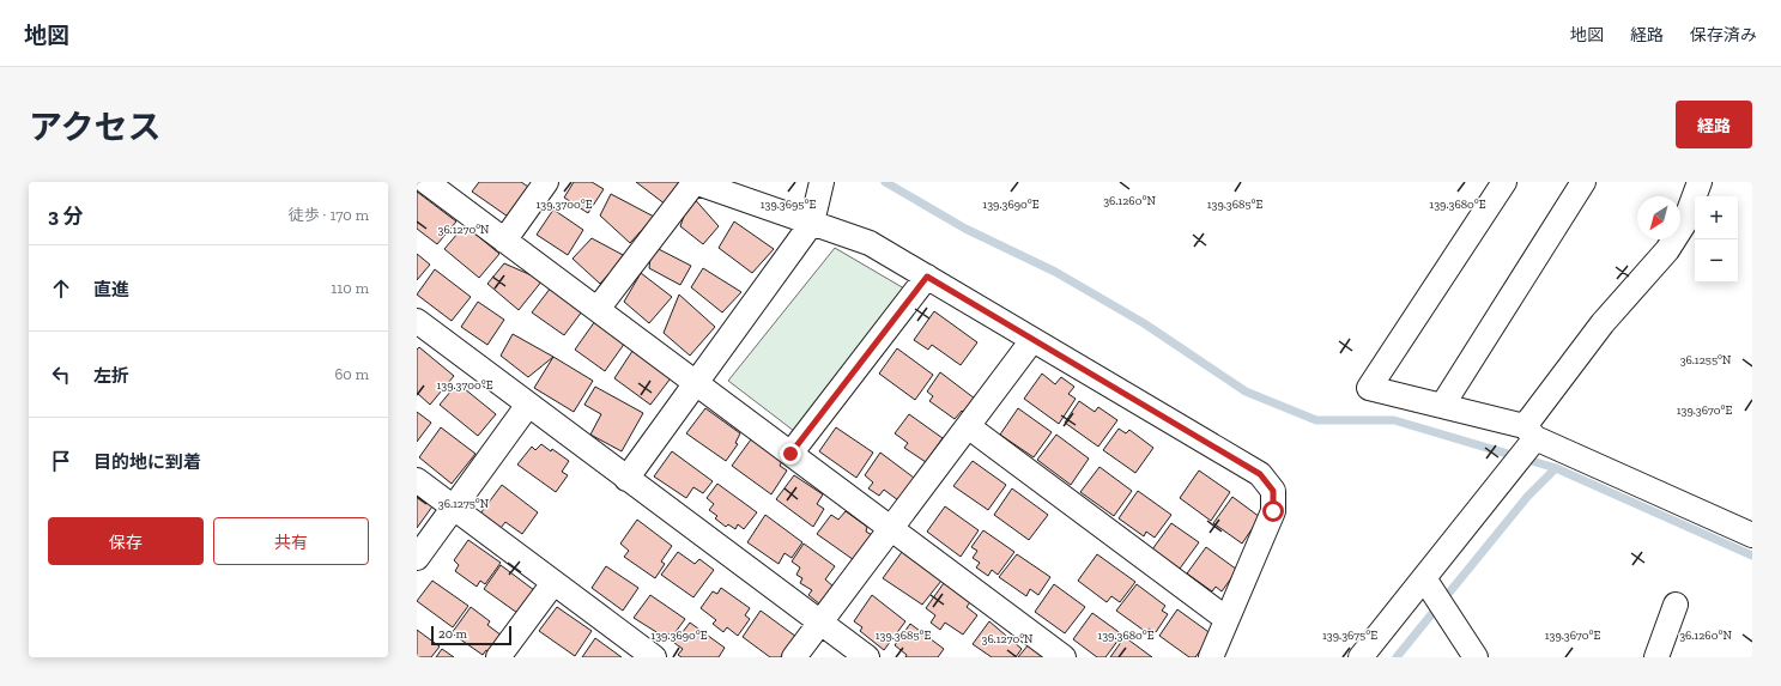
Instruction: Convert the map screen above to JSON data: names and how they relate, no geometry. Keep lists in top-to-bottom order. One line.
{"scale_bar":"20 m","north":"bottom left","page":{"header":"地図","nav":["地図","経路","保存済み"],"title":"アクセス","buttons":["経路",["保存","共有"]],"heading":["3 分","徒歩 · 170 m"],"map_buttons":["+","−"],"list":[["直進","110 m"],["左折","60 m"],"目的地に到着"],"scale":"20 m"},"coordinates":["36.1260°N","139.3700°E","139.3680°E","139.3695°E","139.3690°E","139.3685°E","36.1270°N","36.1255°N","139.3670°E","36.1275°N","139.3675°E"]}
